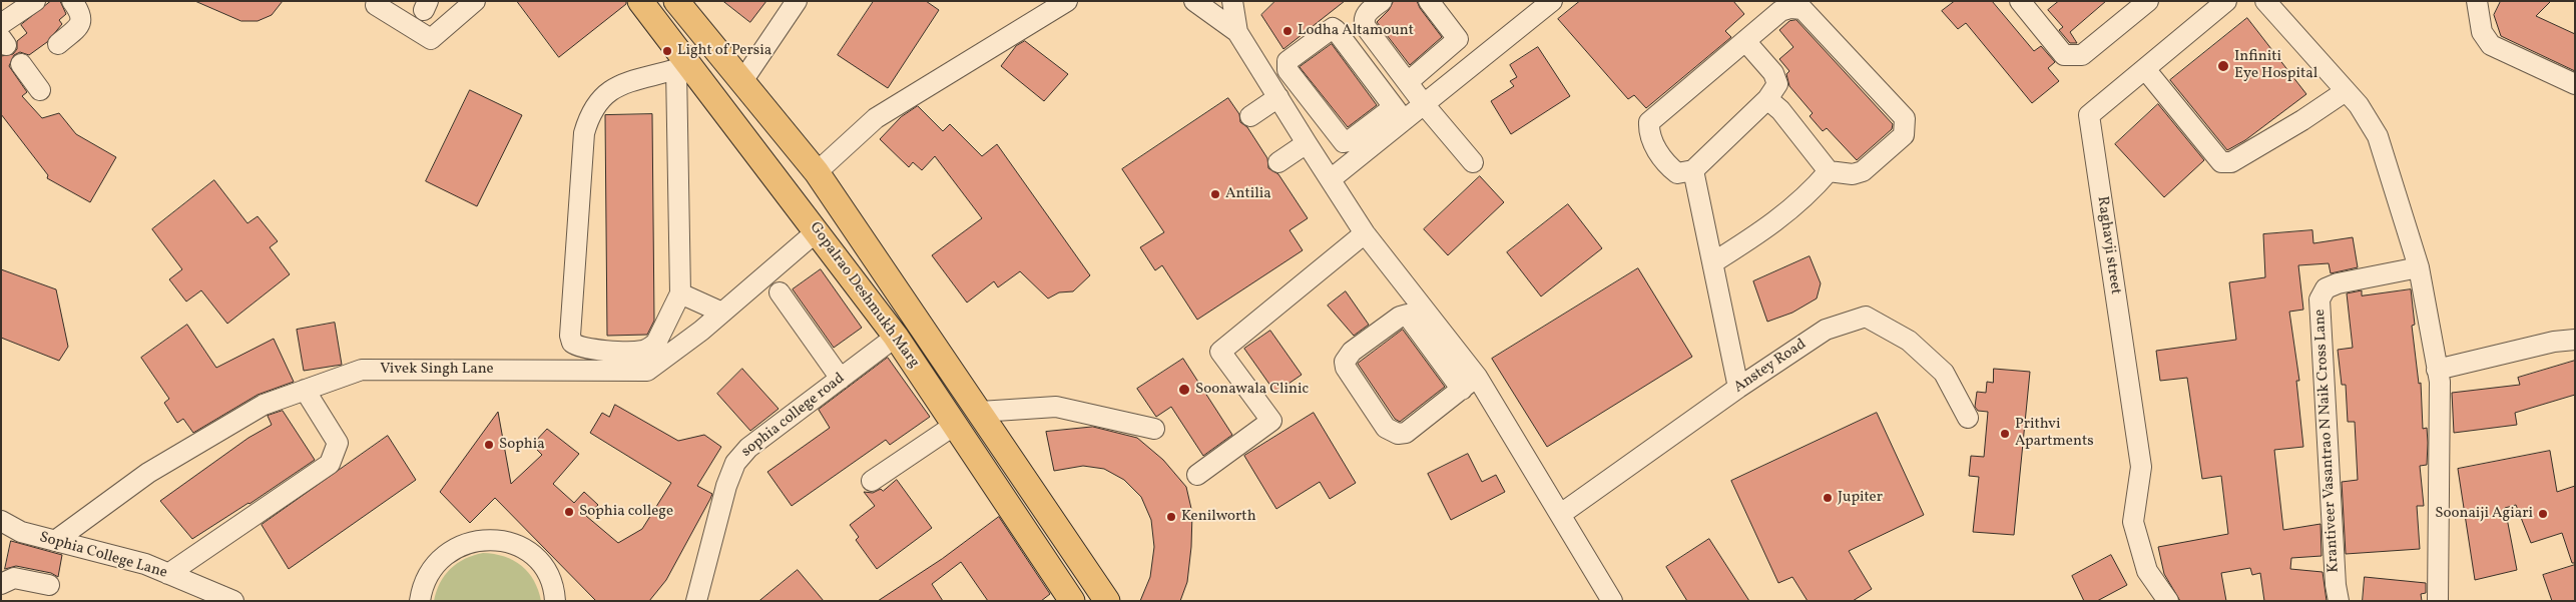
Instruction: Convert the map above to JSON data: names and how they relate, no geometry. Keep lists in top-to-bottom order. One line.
{"streets":{"main road":["Gopalrao Deshmukh Marg"],"street":["Raghavji street","Anstey Road","Vivek Singh Lane","sophia college road","Krantiveer Vasantrao N Naik Cross Lane","Sophia College Lane"]},"crossings":[["Gopalrao Deshmukh Marg","Vivek Singh Lane"],["Gopalrao Deshmukh Marg","sophia college road"],["Vivek Singh Lane","Sophia College Lane"]],"places":["Lodha Altamount","Light of Persia","Infiniti Eye Hospital","Antilia","Soonawala Clinic","Prithvi Apartments","Sophia","Jupiter","Sophia college","Soonaiji Agiari","Kenilworth"]}
